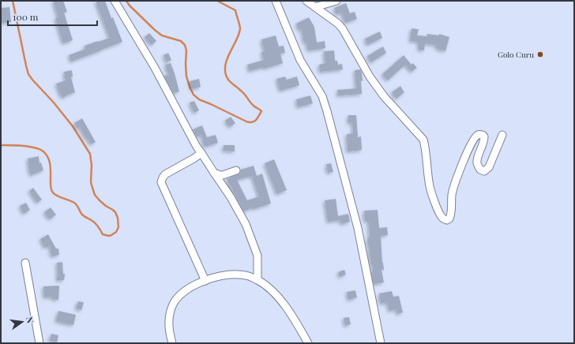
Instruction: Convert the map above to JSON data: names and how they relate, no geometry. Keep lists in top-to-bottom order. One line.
{"places":["Golo Curu"],"scale_bar":"100 m","north":"right"}
